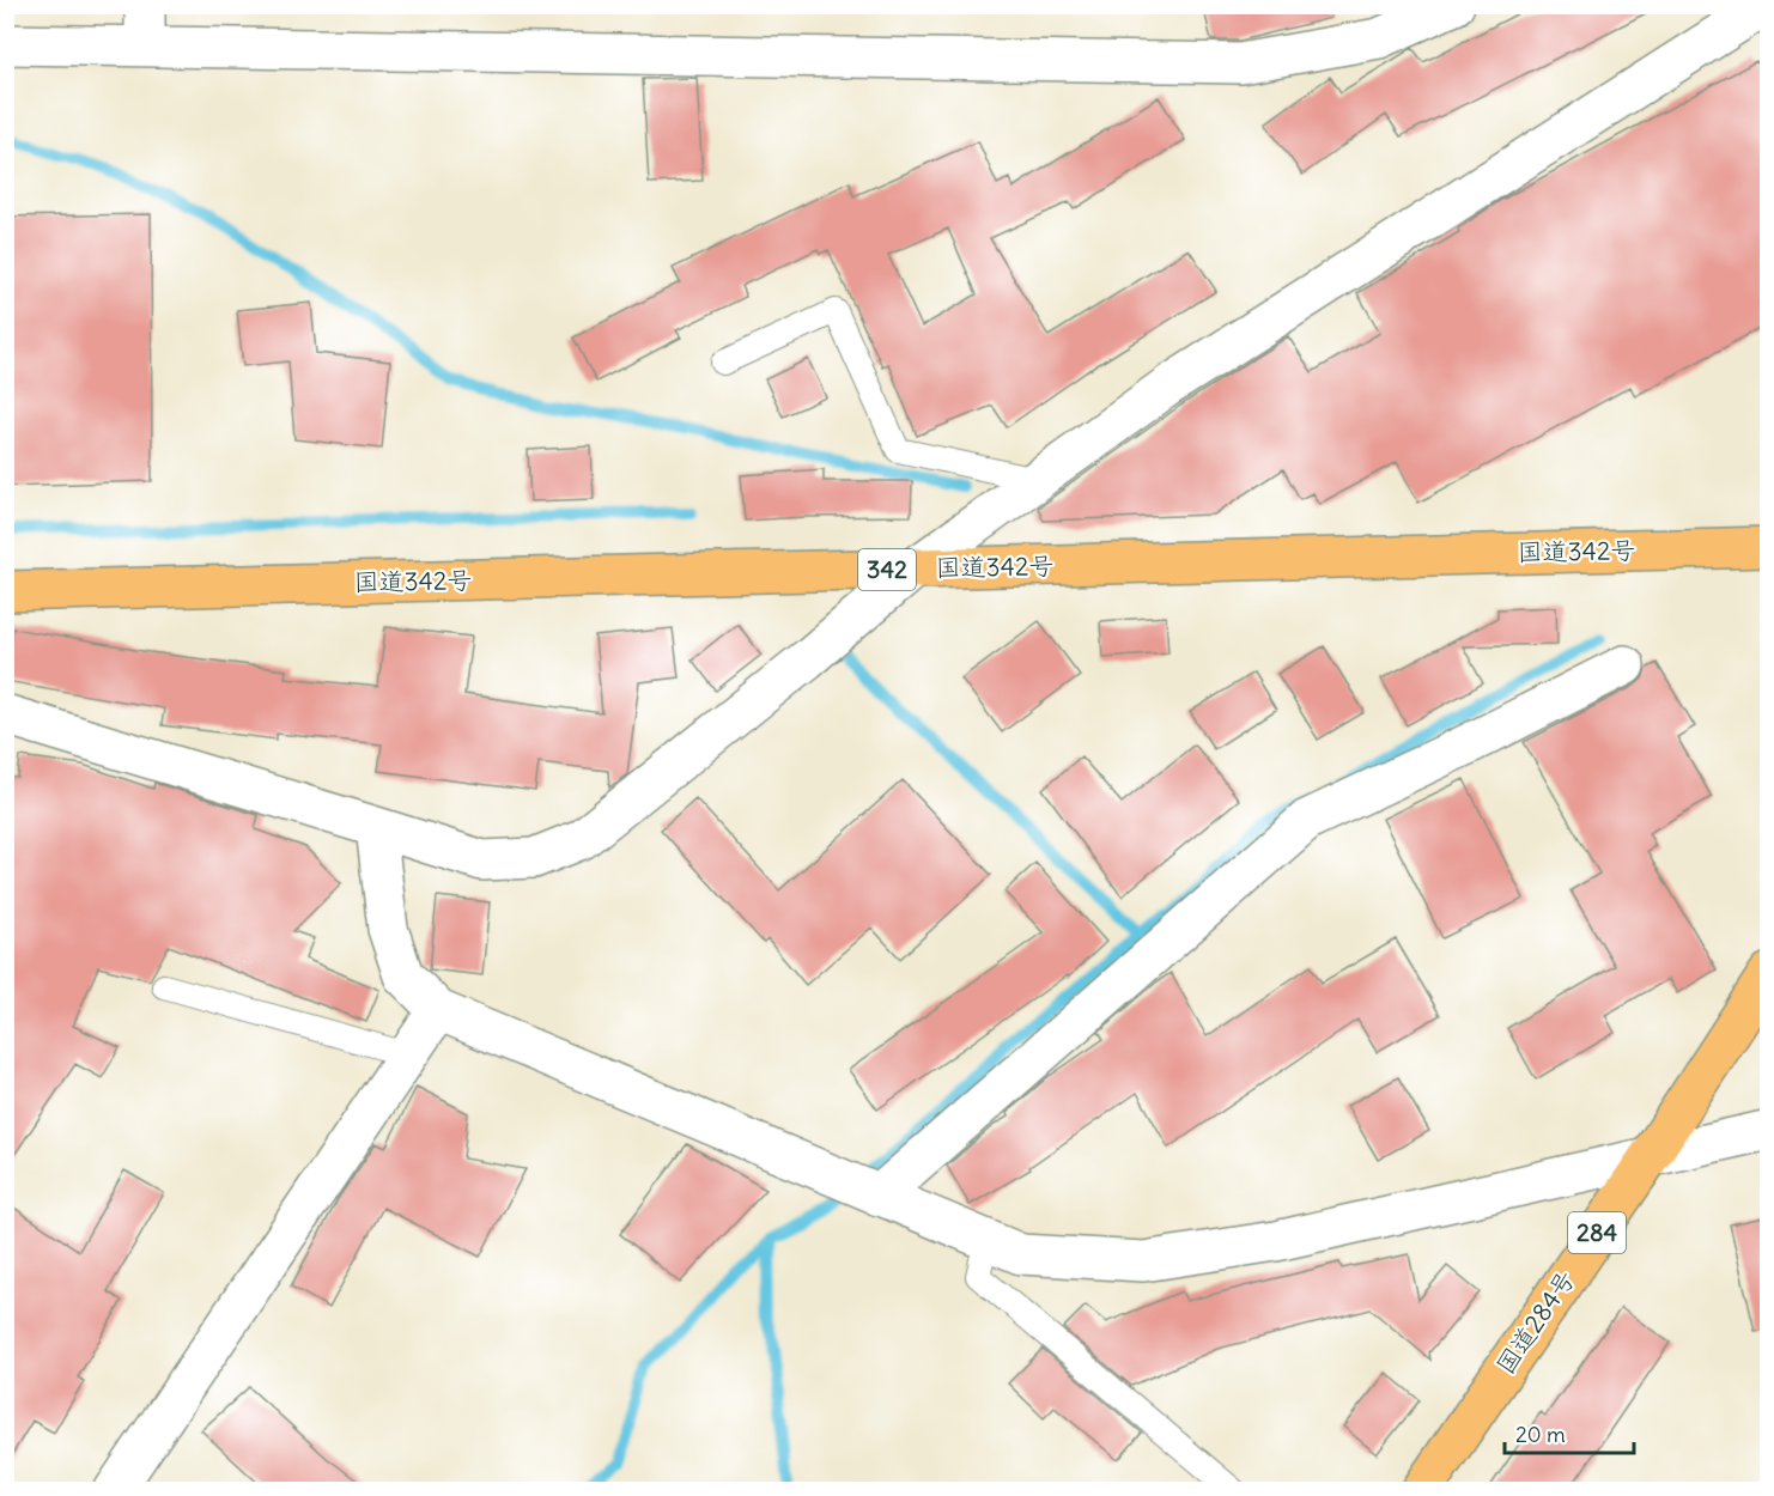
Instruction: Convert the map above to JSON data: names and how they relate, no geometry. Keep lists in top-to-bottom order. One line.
{"streets":{"highway":["国道342号","342","284","国道284号"]},"scale_bar":"20 m"}
